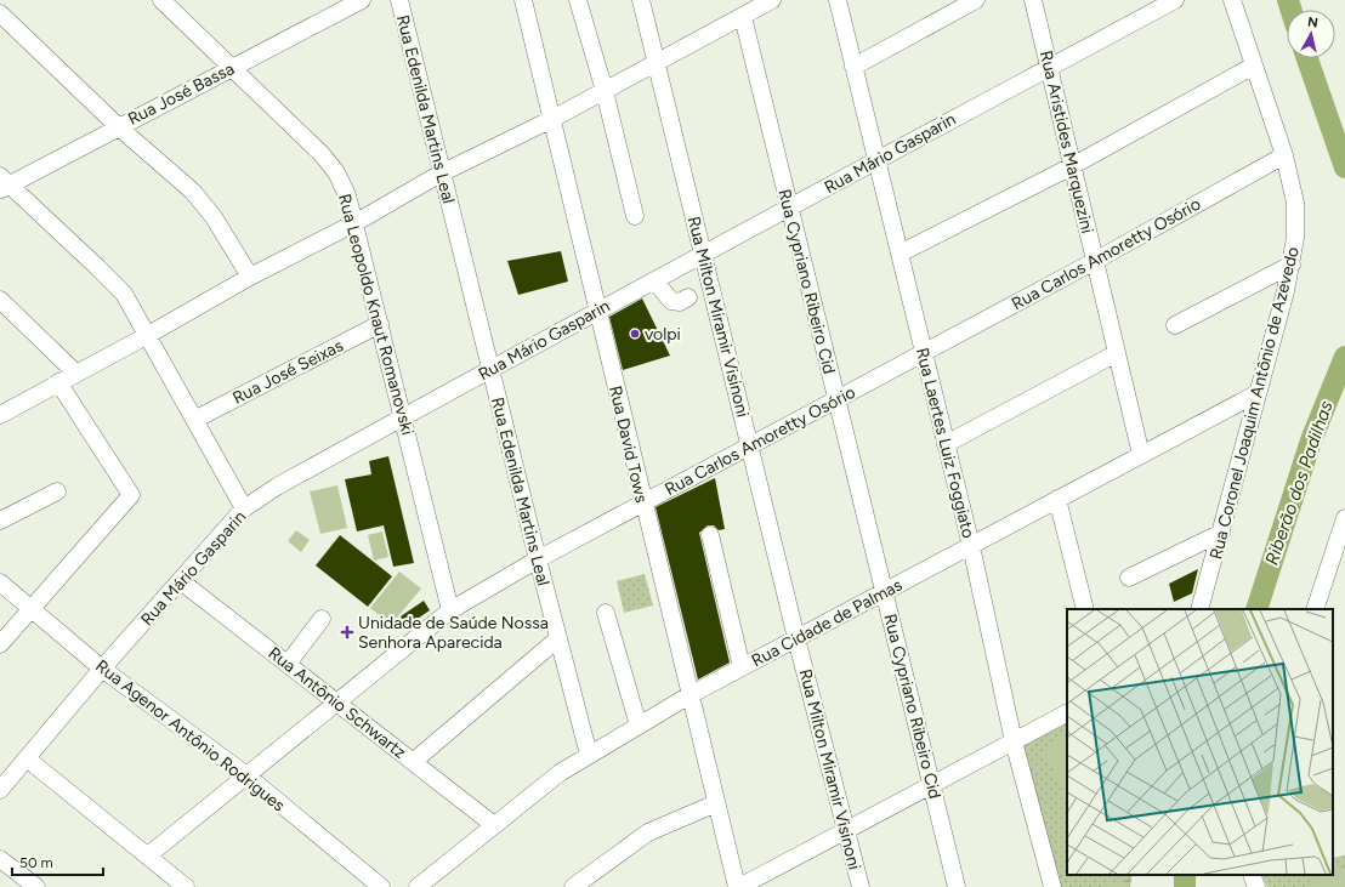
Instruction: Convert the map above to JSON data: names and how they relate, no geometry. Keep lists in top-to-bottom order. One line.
{"streets":{"street":["Rua José Bassa","Rua Edenilda Martins Leal","Rua Aristides Marquezini","Rua Mário Gasparin","Rua Carlos Amoretty Osório","Rua Cypriano Ribeiro Cid","Rua Leopoldo Knaut Romanovski","Rua Milton Miramir Visinoni","Rua José Seixas","Rua Coronel Joaquim Antônio de Azevedo","Rua Laertes Luiz Foggiato","Rua David Tows","Rua Cidade de Palmas","Rua Antônio Schwartz","Rua Agenor Antônio Rodrigues"]},"crossings":[["Rua José Bassa","Rua Leopoldo Knaut Romanovski"],["Rua Edenilda Martins Leal","Rua Mário Gasparin"],["Rua Edenilda Martins Leal","Rua Carlos Amoretty Osório"],["Rua Edenilda Martins Leal","Rua Cidade de Palmas"],["Rua Aristides Marquezini","Rua Mário Gasparin"],["Rua Aristides Marquezini","Rua Carlos Amoretty Osório"],["Rua Aristides Marquezini","Rua Cidade de Palmas"],["Rua Mário Gasparin","Rua Cypriano Ribeiro Cid"],["Rua Mário Gasparin","Rua Leopoldo Knaut Romanovski"],["Rua Mário Gasparin","Rua Milton Miramir Visinoni"],["Rua Mário Gasparin","Rua Laertes Luiz Foggiato"],["Rua Mário Gasparin","Rua David Tows"],["Rua Mário Gasparin","Rua Antônio Schwartz"],["Rua Mário Gasparin","Rua Agenor Antônio Rodrigues"],["Rua Carlos Amoretty Osório","Rua Cypriano Ribeiro Cid"],["Rua Carlos Amoretty Osório","Rua Leopoldo Knaut Romanovski"],["Rua Carlos Amoretty Osório","Rua Milton Miramir Visinoni"],["Rua Carlos Amoretty Osório","Rua Coronel Joaquim Antônio de Azevedo"],["Rua Carlos Amoretty Osório","Rua Laertes Luiz Foggiato"],["Rua Carlos Amoretty Osório","Rua David Tows"],["Rua Carlos Amoretty Osório","Rua Antônio Schwartz"],["Rua Carlos Amoretty Osório","Rua Agenor Antônio Rodrigues"],["Rua Cypriano Ribeiro Cid","Rua Cidade de Palmas"],["Rua Leopoldo Knaut Romanovski","Rua José Seixas"],["Rua Milton Miramir Visinoni","Rua Cidade de Palmas"],["Rua Coronel Joaquim Antônio de Azevedo","Rua Cidade de Palmas"],["Rua Laertes Luiz Foggiato","Rua Cidade de Palmas"],["Rua David Tows","Rua Cidade de Palmas"],["Rua Cidade de Palmas","Rua Antônio Schwartz"]],"water":["Riberão dos Padilhas"],"places":{"other":["volpi"],"health":["Unidade de Saúde Nossa Senhora Aparecida"]},"scale_bar":"50 m","north":"top"}
